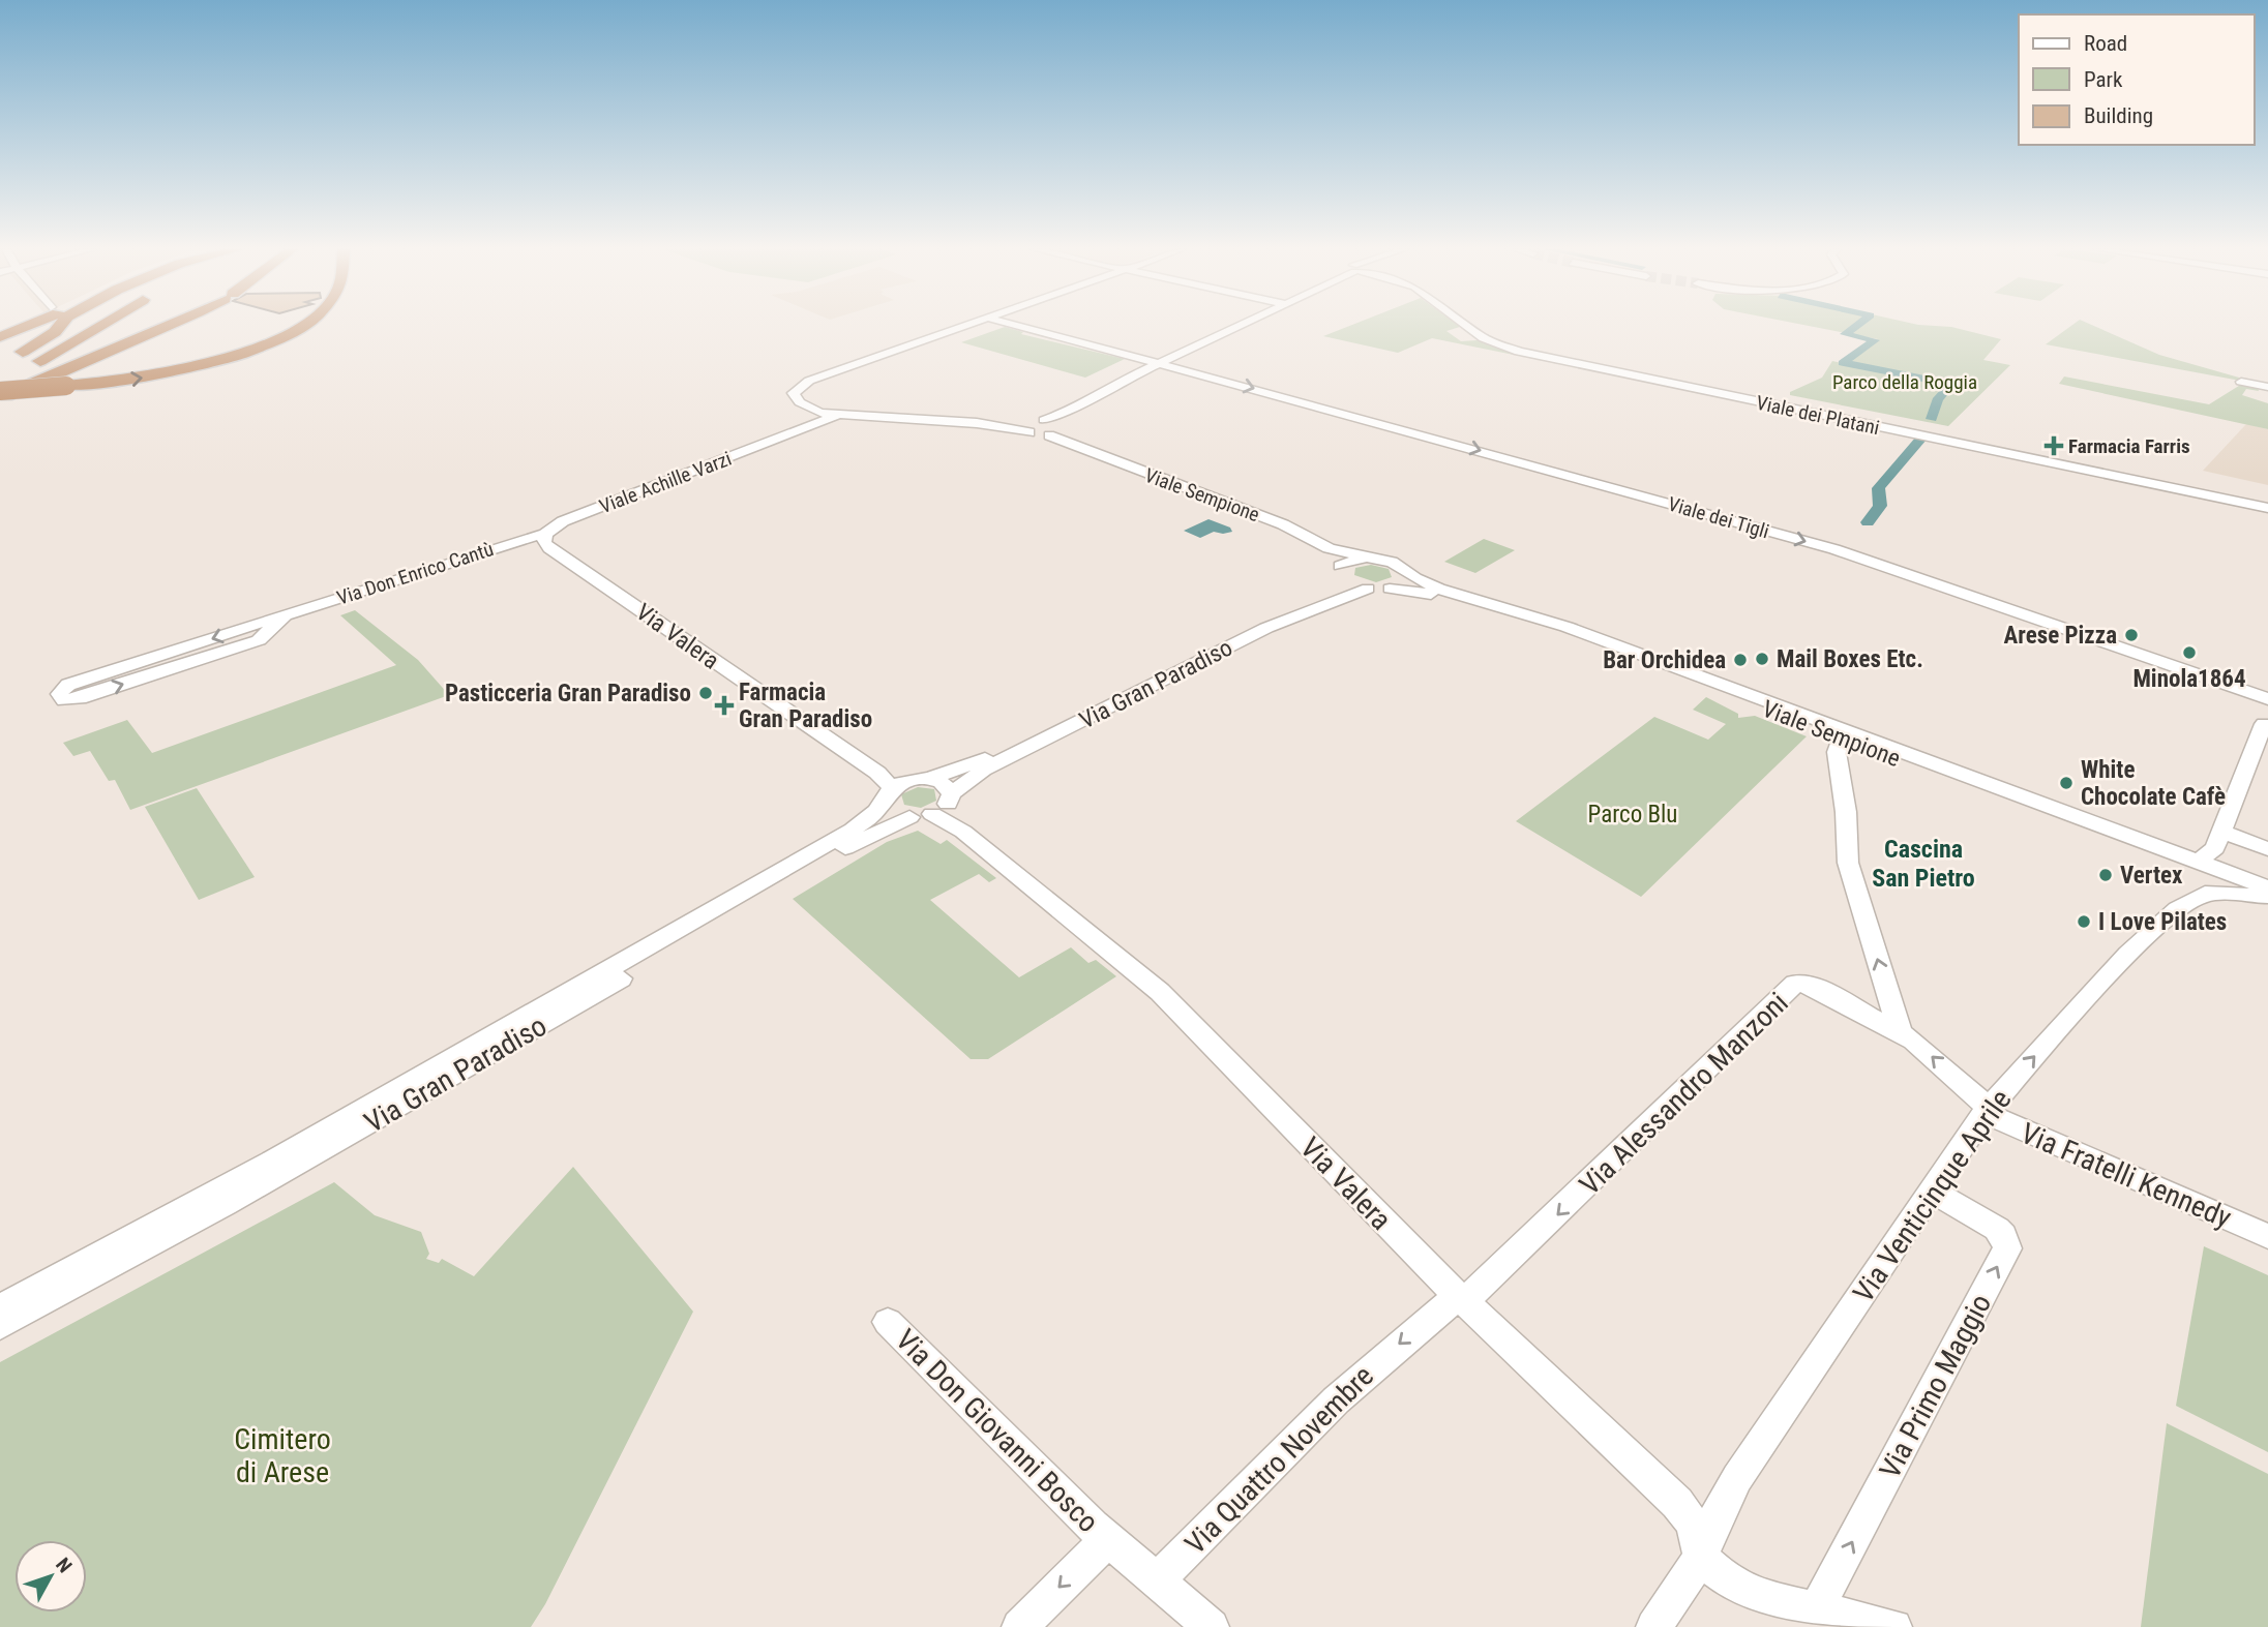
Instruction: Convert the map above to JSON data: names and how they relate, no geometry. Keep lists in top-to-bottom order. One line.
{"streets":{"street":["Viale dei Platani","Viale Achille Varzi","Viale Sempione","Viale dei Tigli","Via Don Enrico Cantù","Via Valera","Via Gran Paradiso","Via Alessandro Manzoni","Via Fratelli Kennedy","Via Venticinque Aprile","Via Primo Maggio","Via Don Giovanni Bosco","Via Quattro Novembre"]},"crossings":[["Viale Achille Varzi","Via Don Enrico Cantù"],["Viale Achille Varzi","Via Valera"],["Viale Sempione","Via Gran Paradiso"],["Viale Sempione","Via Venticinque Aprile"],["Via Don Enrico Cantù","Via Valera"],["Via Valera","Via Gran Paradiso"],["Via Valera","Via Alessandro Manzoni"],["Via Valera","Via Venticinque Aprile"],["Via Valera","Via Quattro Novembre"],["Via Alessandro Manzoni","Via Fratelli Kennedy"],["Via Alessandro Manzoni","Via Venticinque Aprile"],["Via Alessandro Manzoni","Via Quattro Novembre"],["Via Fratelli Kennedy","Via Venticinque Aprile"],["Via Venticinque Aprile","Via Primo Maggio"],["Via Don Giovanni Bosco","Via Quattro Novembre"]],"one_way":["Viale dei Tigli","Via Alessandro Manzoni","Via Venticinque Aprile","Via Primo Maggio","Via Quattro Novembre"],"districts":["Cascina San Pietro"],"parks":["Parco della Roggia","Parco Blu","Cimitero di Arese"],"places":{"health":["Farmacia Farris","Farmacia Gran Paradiso"],"other":["Arese Pizza","Minola1864","Mail Boxes Etc.","Bar Orchidea","Pasticceria Gran Paradiso","White Chocolate Cafè","Vertex","I Love Pilates"]},"legend":["Road","Park","Building"],"north":"top right"}
